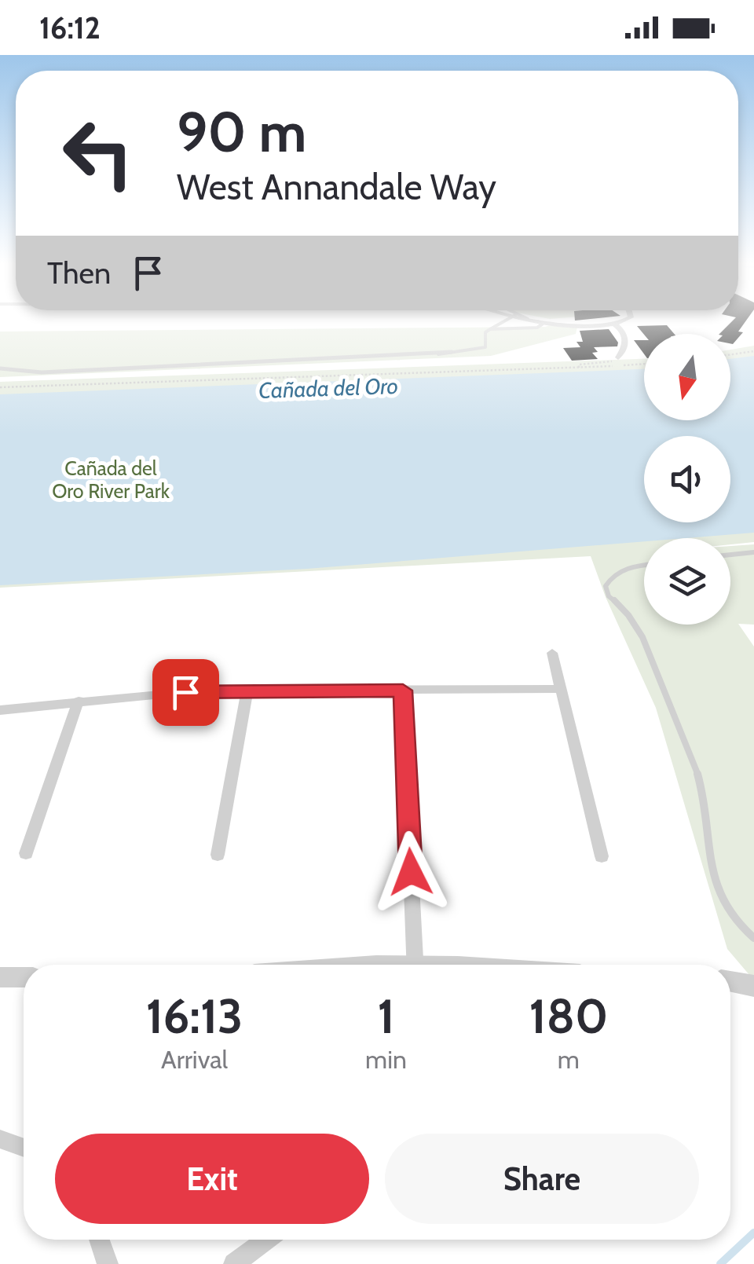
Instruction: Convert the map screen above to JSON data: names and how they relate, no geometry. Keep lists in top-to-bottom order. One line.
{"water":["Cañada del Oro"],"parks":["Cañada del Oro River Park"],"north":"bottom","page":{"status":"16:12","turn":["90 m","West Annandale Way"],"then":"Then","eta":["16:13","Arrival","1","min","180","m"],"buttons":["Exit","Share"]}}
